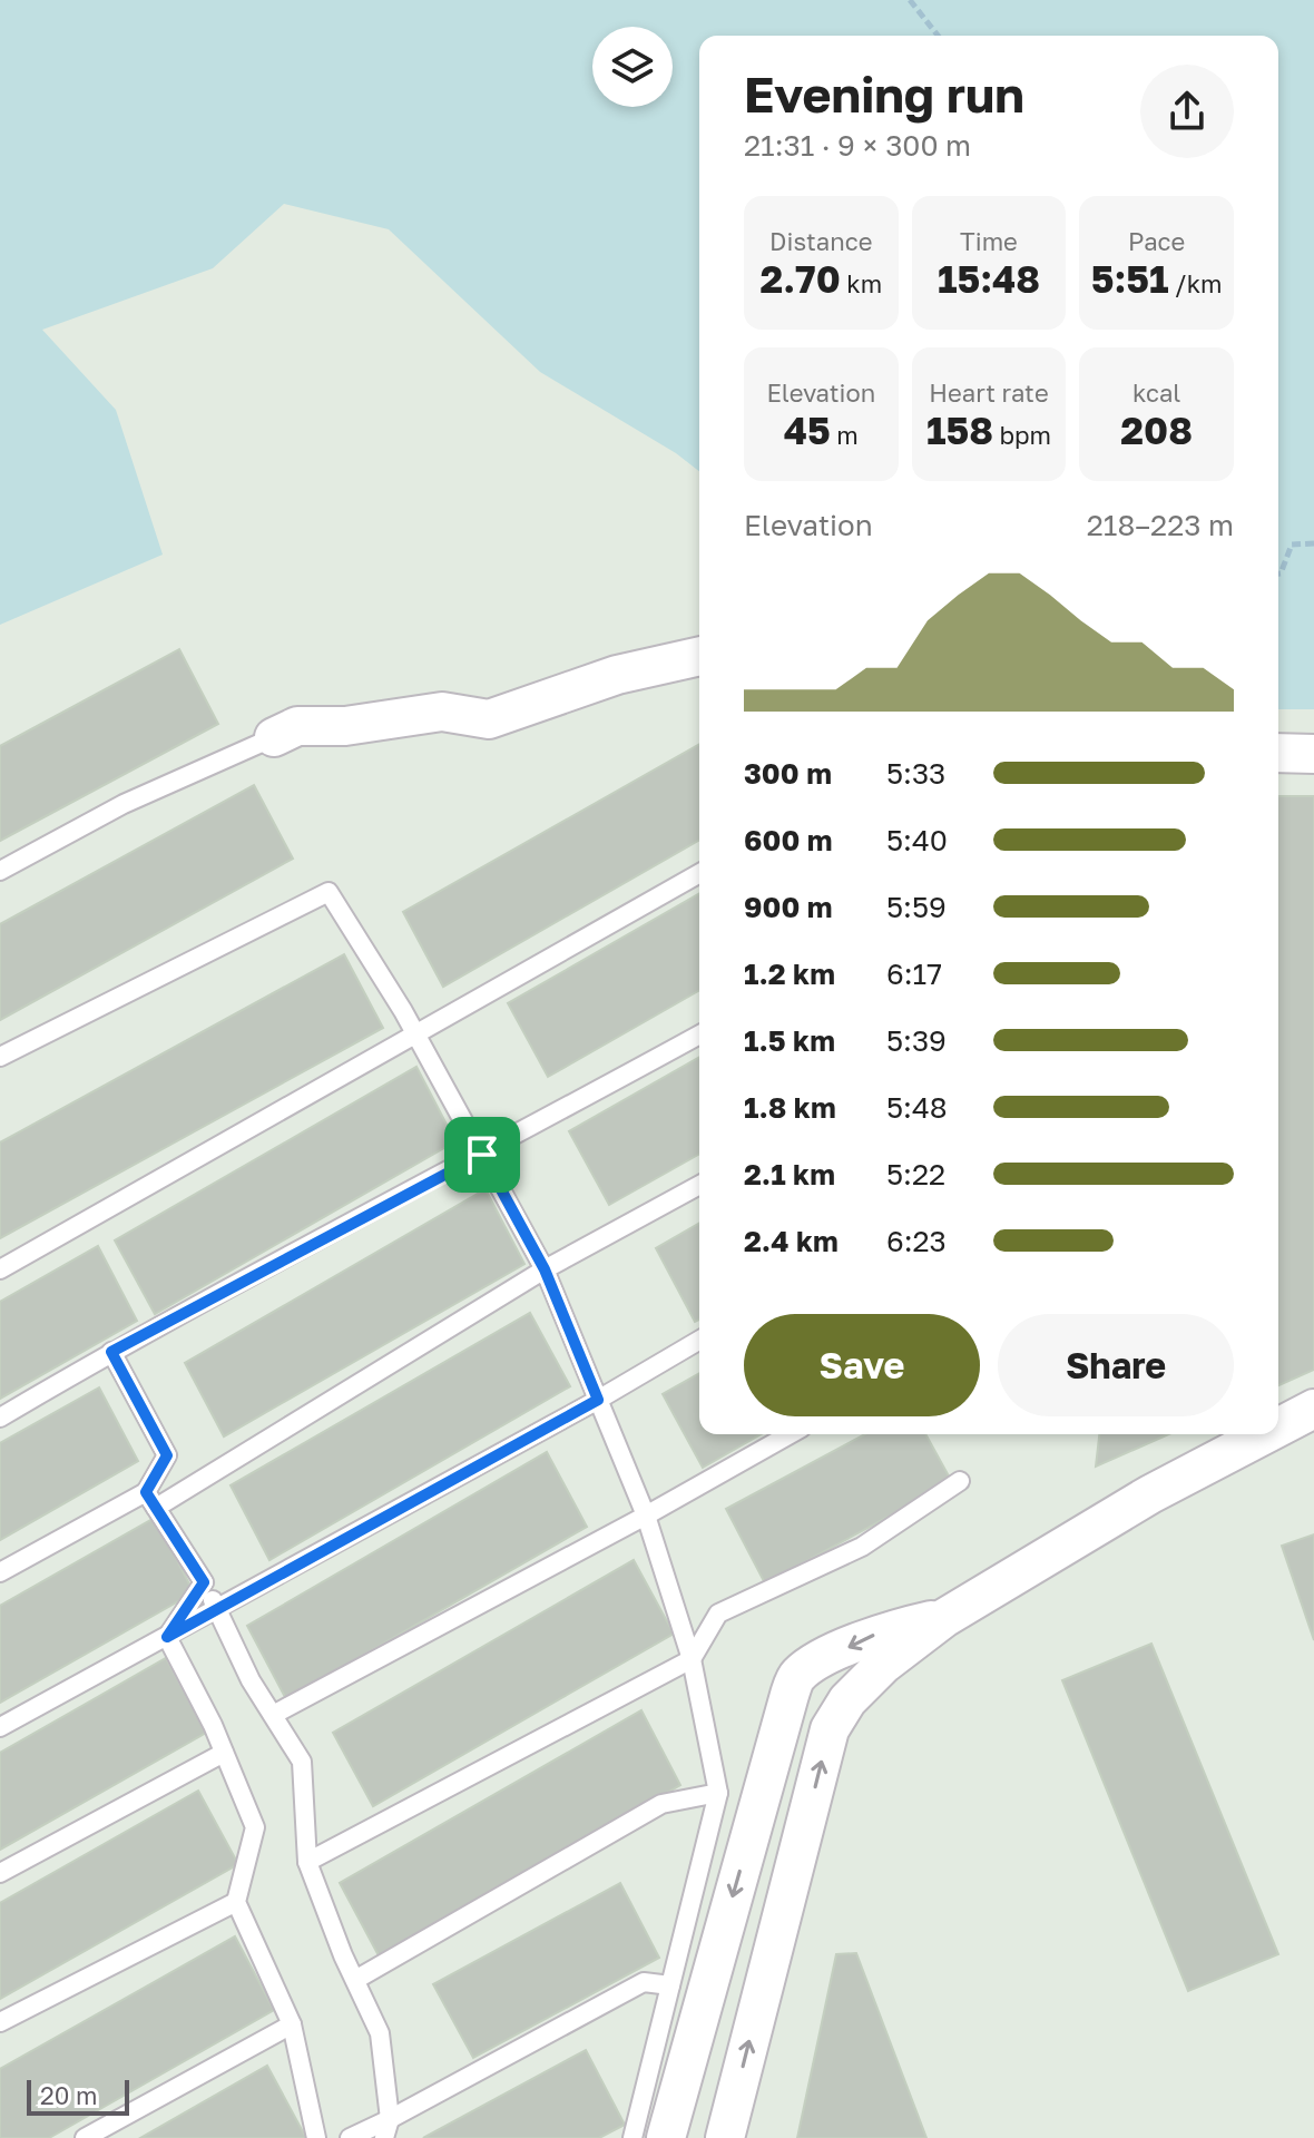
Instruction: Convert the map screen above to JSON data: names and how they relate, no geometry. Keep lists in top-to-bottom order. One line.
{"scale_bar":"20 m","page":{"heading":["Evening run","21:31 · 9 × 300 m"],"stats":[["Distance","2.70 km"],["Time","15:48"],["Pace","5:51 /km"],["Elevation","45 m"],["Heart rate","158 bpm"],["kcal","208"]],"chart":["Elevation","218–223 m"],"list":[{"name":"300 m","note":"5:33"},{"name":"600 m","note":"5:40"},{"name":"900 m","note":"5:59"},{"name":"1.2 km","note":"6:17"},{"name":"1.5 km","note":"5:39"},{"name":"1.8 km","note":"5:48"},{"name":"2.1 km","note":"5:22"},{"name":"2.4 km","note":"6:23"}],"buttons":["Save","Share"],"scale":"20 m"}}
